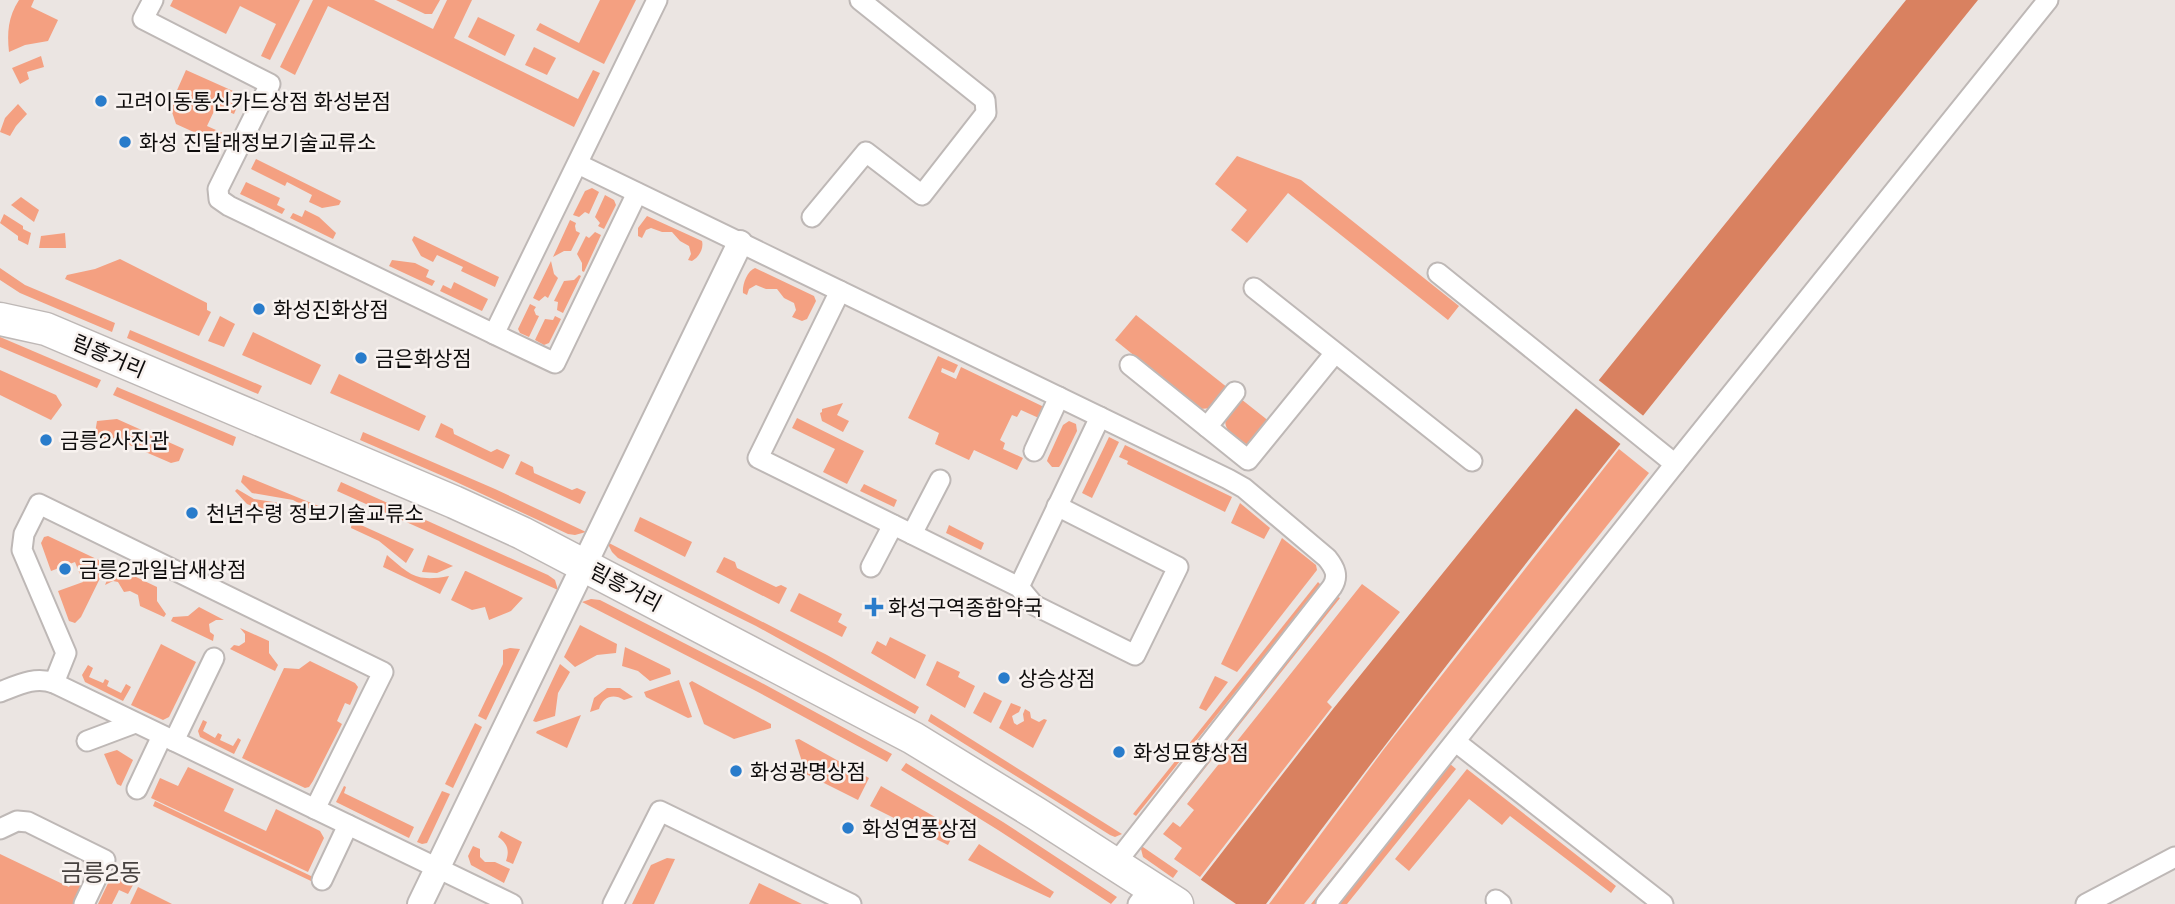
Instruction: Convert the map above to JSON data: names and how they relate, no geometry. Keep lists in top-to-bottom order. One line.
{"streets":{"main road":["림흥거리"]},"districts":["금릉2동"],"places":{"other":["고려이동통신카드상점 화성분점","화성 진달래정보기술교류소","화성진화상점","금은화상점","금릉2사진관","천년수령 정보기술교류소","금릉2과일남새상점","상승상점","화성묘향상점","화성광명상점","화성연풍상점"],"health":["화성구역종합약국"]}}
